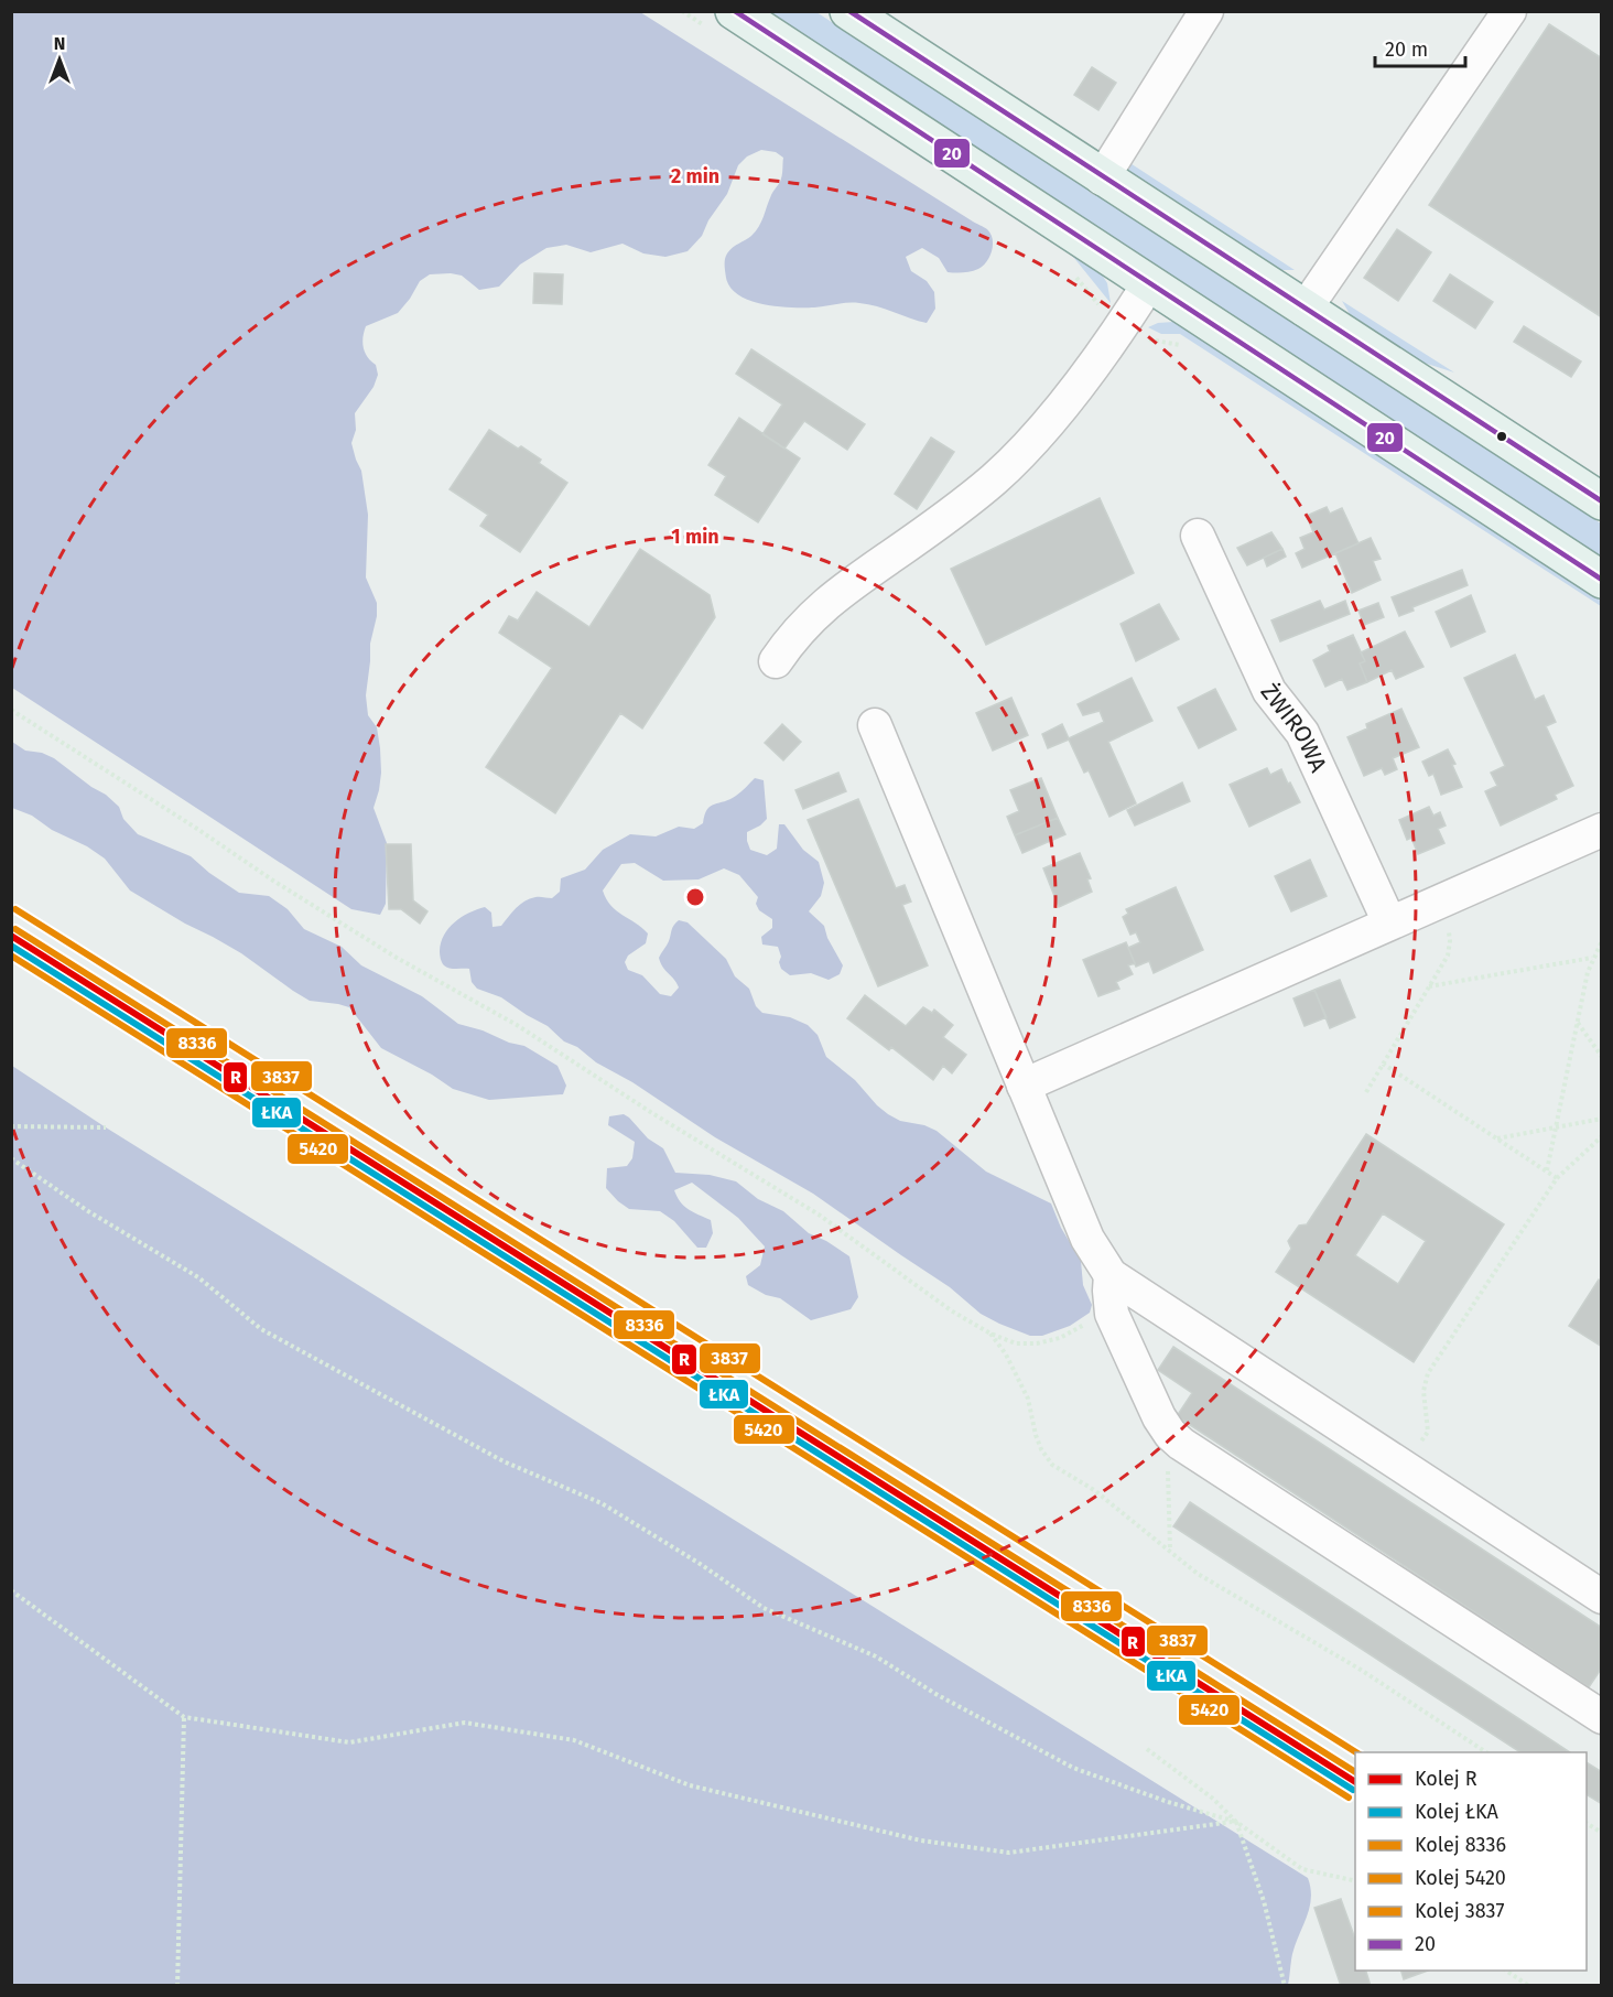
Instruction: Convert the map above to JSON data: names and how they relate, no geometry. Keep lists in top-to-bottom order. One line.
{"streets":{"street":["ŻWIROWA"]},"lines":["transit line 20","rail line 3837","rail line 8336","rail line R","rail line ŁKA","rail line 5420"],"legend":["Kolej R","Kolej ŁKA","Kolej 8336","Kolej 5420","Kolej 3837","20"],"scale_bar":"20 m","north":"top","rings":["2 min","1 min"]}
